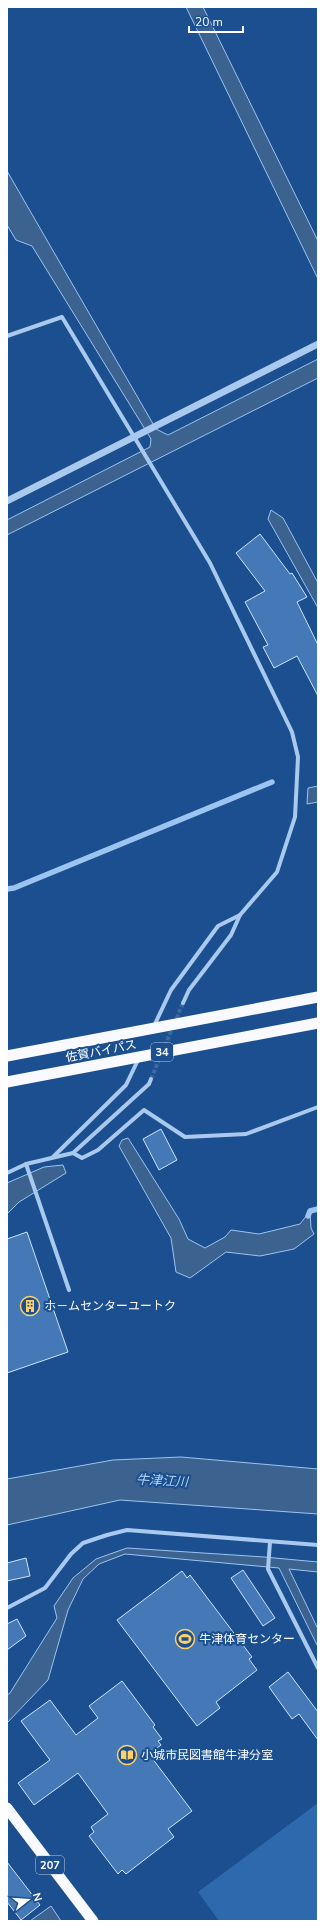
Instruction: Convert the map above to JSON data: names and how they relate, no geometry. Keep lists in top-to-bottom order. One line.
{"streets":{"highway":["佐賀バイパス","34","207"]},"water":["牛津江川"],"places":{"building":["ホ－ムセンターユートク"],"sports":["牛津体育センター"],"library":["小城市民図書館牛津分室"]},"scale_bar":"20 m","north":"right"}
